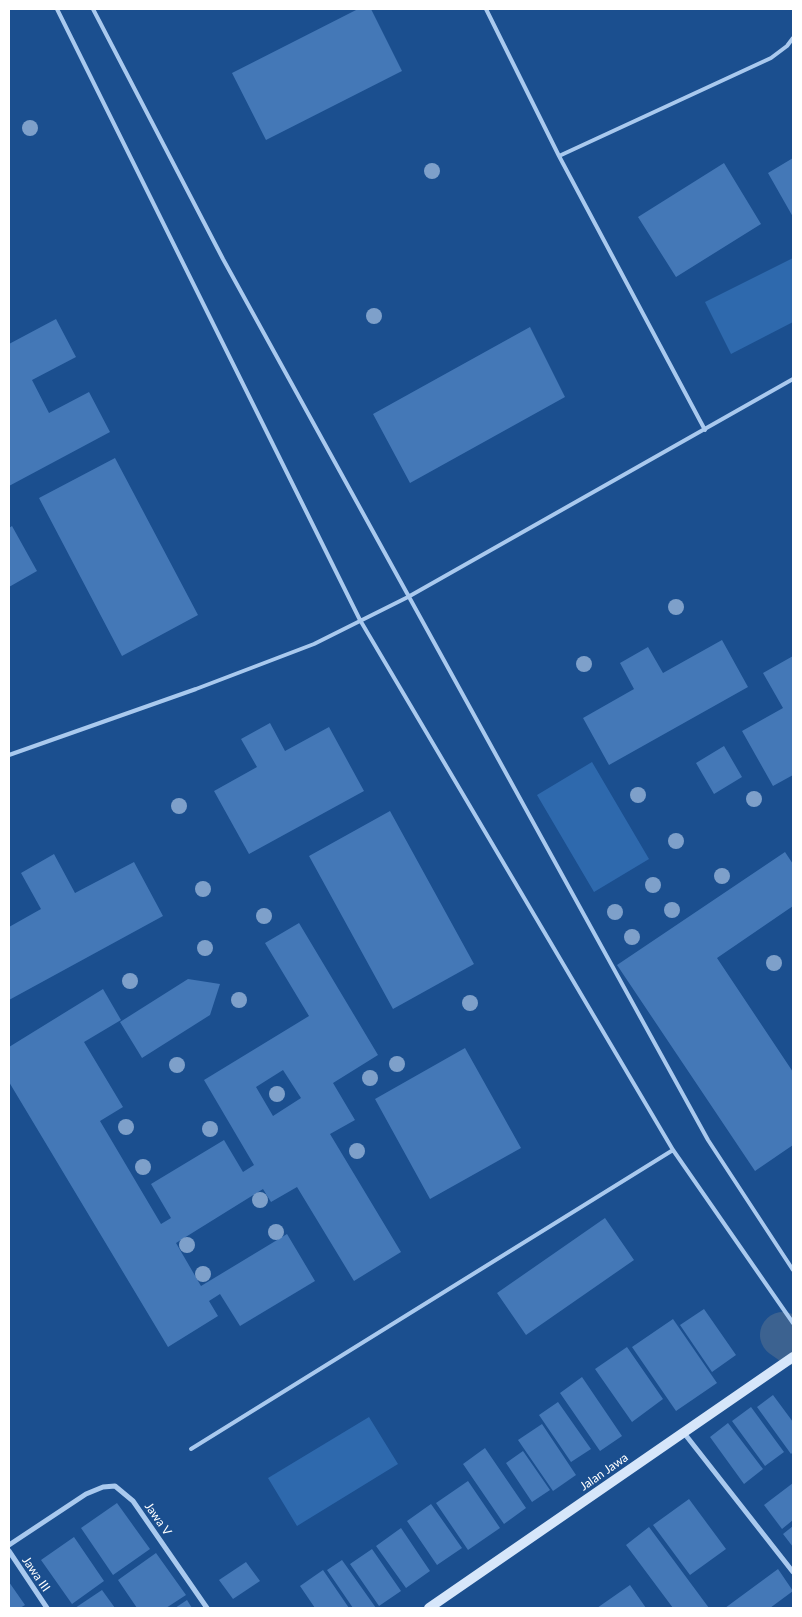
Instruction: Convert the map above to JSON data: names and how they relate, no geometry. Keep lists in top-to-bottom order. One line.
{"streets":{"main road":["Jalan Jawa"],"street":["Jawa V","Jawa III"]}}
